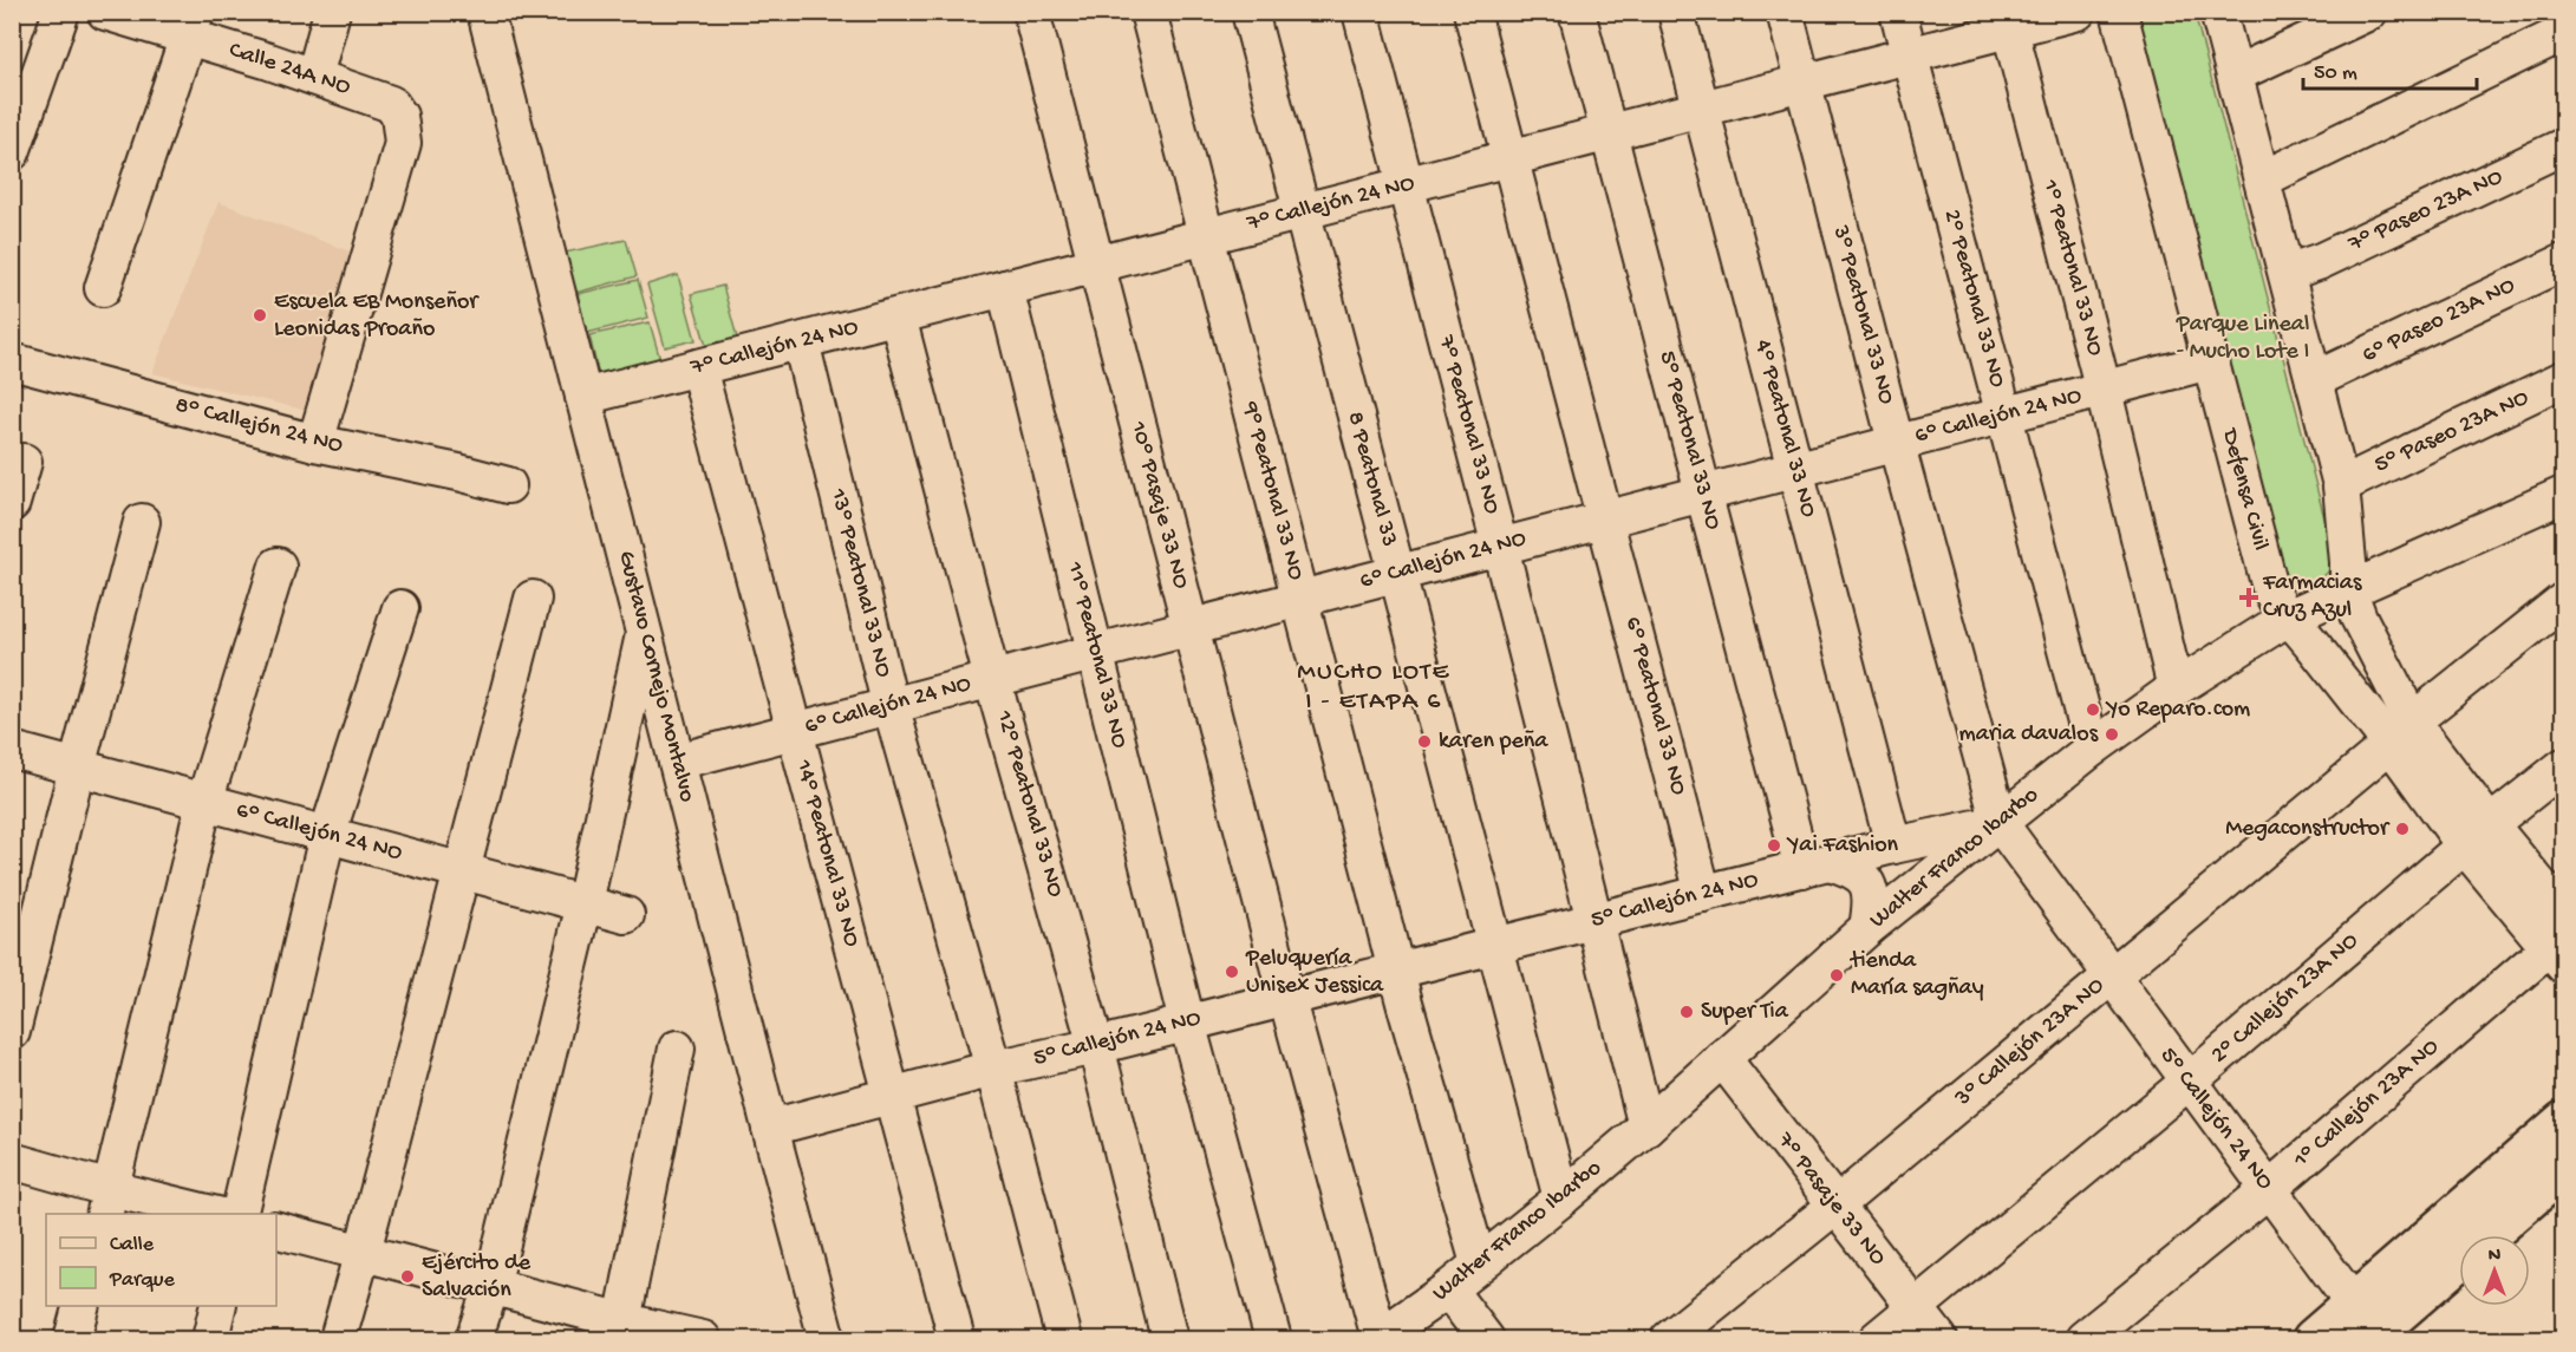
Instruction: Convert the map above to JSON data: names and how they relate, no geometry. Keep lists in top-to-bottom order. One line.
{"streets":{"street":["Calle 24A NO","7° Callejón 24 NO","7° Paseo 23A NO","1° Peatonal 33 NO","2° Peatonal 33 NO","3° Peatonal 33 NO","6° Paseo 23A NO","6° Callejón 24 NO","7° Peatonal 33 NO","8° Callejón 24 NO","4° Peatonal 33 NO","5° Paseo 23A NO","5° Peatonal 33 NO","8 Peatonal 33","Defensa Civil","9° Peatonal 33 NO","10° Pasaje 33 NO","13° Peatonal 33 NO","11° Peatonal 33 NO","Gustavo Cornejo Montalvo","6° Peatonal 33 NO","12° Peatonal 33 NO","14° Peatonal 33 NO","Walter Franco Ibarbo","5° Callejón 24 NO","2° Callejón 23A NO","3° Callejón 23A NO","1° Callejón 23A NO","7° Pasaje 33 NO"]},"crossings":[["Calle 24A NO","8° Callejón 24 NO"],["7° Callejón 24 NO","1° Peatonal 33 NO"],["7° Callejón 24 NO","2° Peatonal 33 NO"],["7° Callejón 24 NO","3° Peatonal 33 NO"],["7° Callejón 24 NO","7° Peatonal 33 NO"],["7° Callejón 24 NO","4° Peatonal 33 NO"],["7° Callejón 24 NO","5° Peatonal 33 NO"],["7° Callejón 24 NO","8 Peatonal 33"],["7° Callejón 24 NO","9° Peatonal 33 NO"],["7° Callejón 24 NO","10° Pasaje 33 NO"],["7° Callejón 24 NO","13° Peatonal 33 NO"],["7° Callejón 24 NO","11° Peatonal 33 NO"],["7° Callejón 24 NO","Gustavo Cornejo Montalvo"],["7° Callejón 24 NO","6° Peatonal 33 NO"],["7° Callejón 24 NO","12° Peatonal 33 NO"],["7° Callejón 24 NO","14° Peatonal 33 NO"],["7° Paseo 23A NO","Defensa Civil"],["1° Peatonal 33 NO","6° Callejón 24 NO"],["1° Peatonal 33 NO","Walter Franco Ibarbo"],["2° Peatonal 33 NO","6° Callejón 24 NO"],["2° Peatonal 33 NO","Walter Franco Ibarbo"],["3° Peatonal 33 NO","6° Callejón 24 NO"],["3° Peatonal 33 NO","Walter Franco Ibarbo"],["3° Peatonal 33 NO","5° Callejón 24 NO"],["6° Paseo 23A NO","Defensa Civil"],["6° Callejón 24 NO","7° Peatonal 33 NO"],["6° Callejón 24 NO","4° Peatonal 33 NO"],["6° Callejón 24 NO","5° Peatonal 33 NO"],["6° Callejón 24 NO","8 Peatonal 33"],["6° Callejón 24 NO","Defensa Civil"],["6° Callejón 24 NO","9° Peatonal 33 NO"],["6° Callejón 24 NO","10° Pasaje 33 NO"],["6° Callejón 24 NO","13° Peatonal 33 NO"],["6° Callejón 24 NO","11° Peatonal 33 NO"],["6° Callejón 24 NO","Gustavo Cornejo Montalvo"],["6° Callejón 24 NO","6° Peatonal 33 NO"],["6° Callejón 24 NO","12° Peatonal 33 NO"],["6° Callejón 24 NO","14° Peatonal 33 NO"],["7° Peatonal 33 NO","Walter Franco Ibarbo"],["7° Peatonal 33 NO","5° Callejón 24 NO"],["4° Peatonal 33 NO","5° Callejón 24 NO"],["5° Paseo 23A NO","Defensa Civil"],["5° Peatonal 33 NO","5° Callejón 24 NO"],["8 Peatonal 33","Walter Franco Ibarbo"],["8 Peatonal 33","5° Callejón 24 NO"],["Defensa Civil","Walter Franco Ibarbo"],["Defensa Civil","2° Callejón 23A NO"],["Defensa Civil","3° Callejón 23A NO"],["Defensa Civil","1° Callejón 23A NO"],["9° Peatonal 33 NO","Walter Franco Ibarbo"],["9° Peatonal 33 NO","5° Callejón 24 NO"],["10° Pasaje 33 NO","Walter Franco Ibarbo"],["10° Pasaje 33 NO","5° Callejón 24 NO"],["13° Peatonal 33 NO","5° Callejón 24 NO"],["11° Peatonal 33 NO","5° Callejón 24 NO"],["Gustavo Cornejo Montalvo","5° Callejón 24 NO"],["6° Peatonal 33 NO","5° Callejón 24 NO"],["12° Peatonal 33 NO","5° Callejón 24 NO"],["14° Peatonal 33 NO","5° Callejón 24 NO"],["Walter Franco Ibarbo","5° Callejón 24 NO"],["Walter Franco Ibarbo","7° Pasaje 33 NO"],["5° Callejón 24 NO","2° Callejón 23A NO"],["5° Callejón 24 NO","3° Callejón 23A NO"],["5° Callejón 24 NO","1° Callejón 23A NO"],["2° Callejón 23A NO","7° Pasaje 33 NO"],["3° Callejón 23A NO","7° Pasaje 33 NO"]],"districts":["MUCHO LOTE I - ETAPA 6"],"parks":["Parque Lineal - Mucho Lote I"],"places":{"other":["Escuela EB Monseñor Leonidas Proaño","Yo Reparo.com","maria davalos","karen peña","Megaconstructor","Yai Fashion","Peluquería Unisex Jessica","tienda María sagñay","Super Tia","Ejército de Salvación"],"health":["Farmacias Cruz Azul"]},"legend":["Calle","Parque"],"scale_bar":"50 m","north":"top"}
